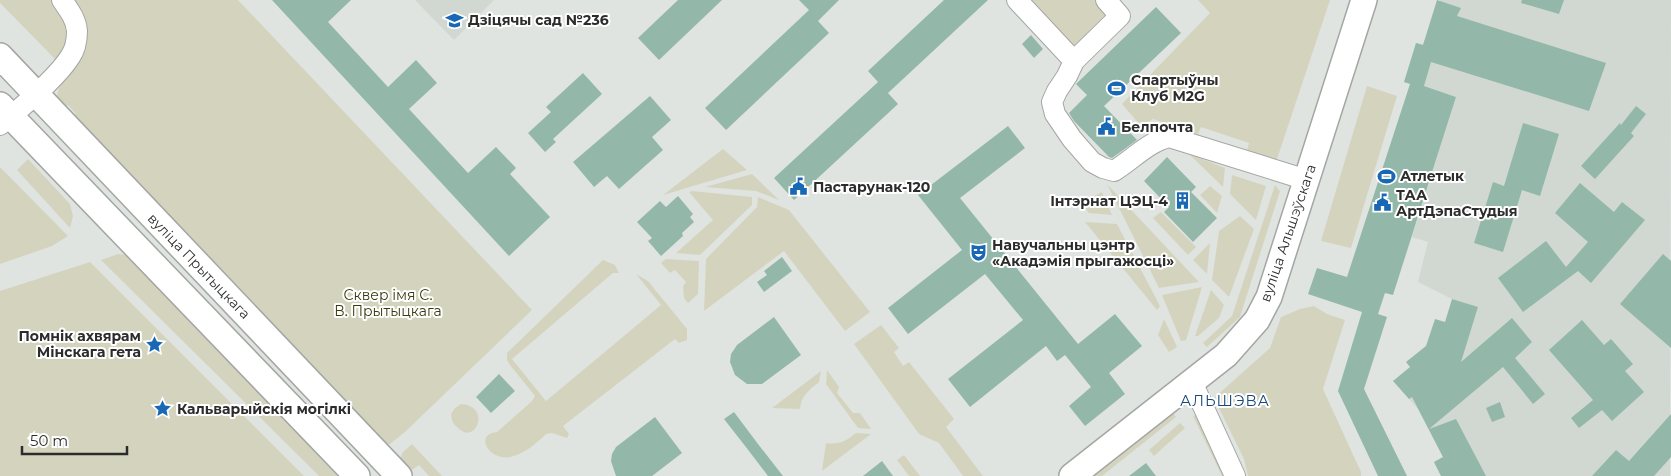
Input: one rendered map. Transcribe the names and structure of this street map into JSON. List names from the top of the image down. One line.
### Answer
{"streets":{"main road":["вуліца Альшэўскага","вуліца Прытыцкага"]},"districts":["АЛЬШЭВА"],"parks":["Сквер імя С. В. Прытыцкага"],"places":{"school or university":["Дзіцячы сад №236"],"sports":["Спартыўны Клуб M2G","Атлетык"],"public building":["Белпочта","Пастарунак-120","ТАА АртДэпаСтудыя"],"building":["Інтэрнат ЦЭЦ-4"],"theatre":["Навучальны цэнтр «Акадэмія прыгажосці»"],"place":["Помнік ахвярам Мінскага гета","Кальварыйскія могілкі"]},"scale_bar":"50 m"}
